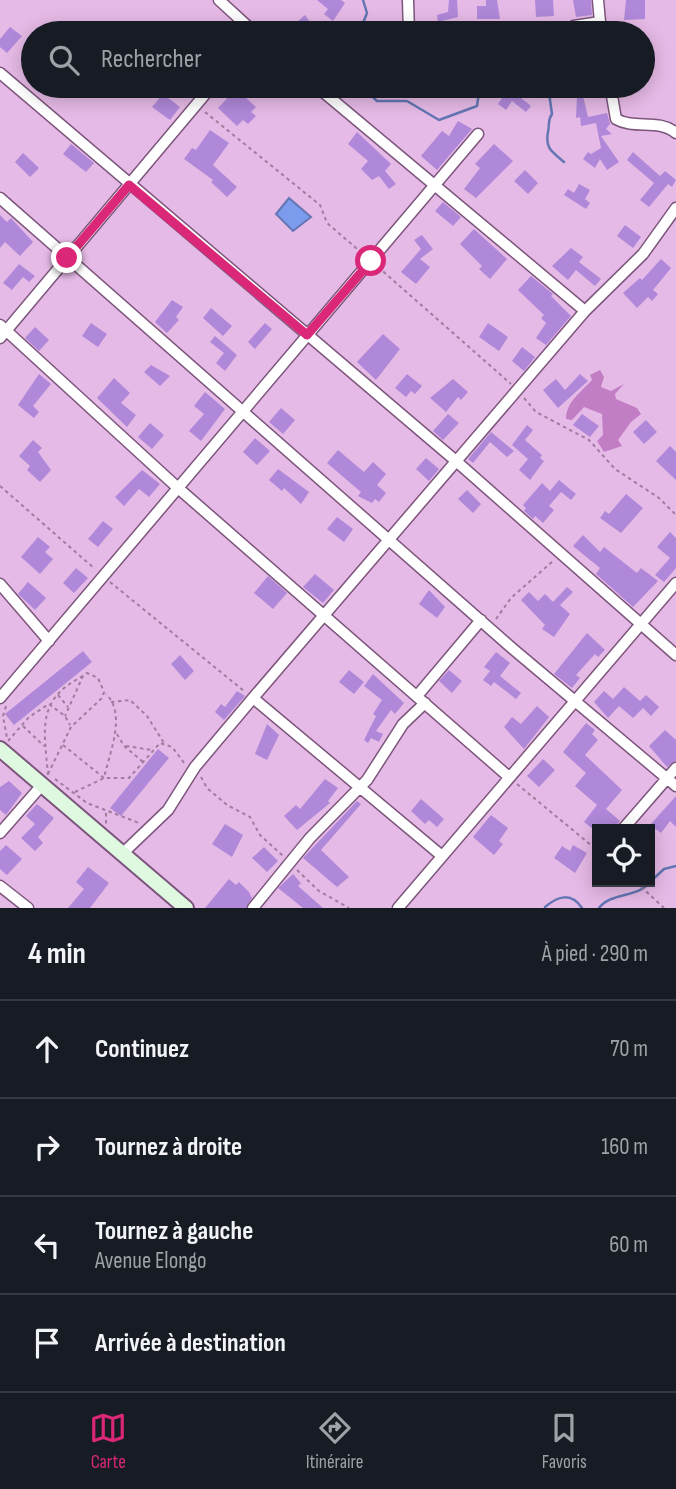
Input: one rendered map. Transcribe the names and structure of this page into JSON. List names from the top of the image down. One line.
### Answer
{"page":{"search":"Rechercher","heading":["4 min","À pied · 290 m"],"list":[["Continuez","70 m"],["Tournez à droite","160 m"],["Tournez à gauche","Avenue Elongo","60 m"],"Arrivée à destination"],"nav":["Carte","Itinéraire","Favoris"]}}
